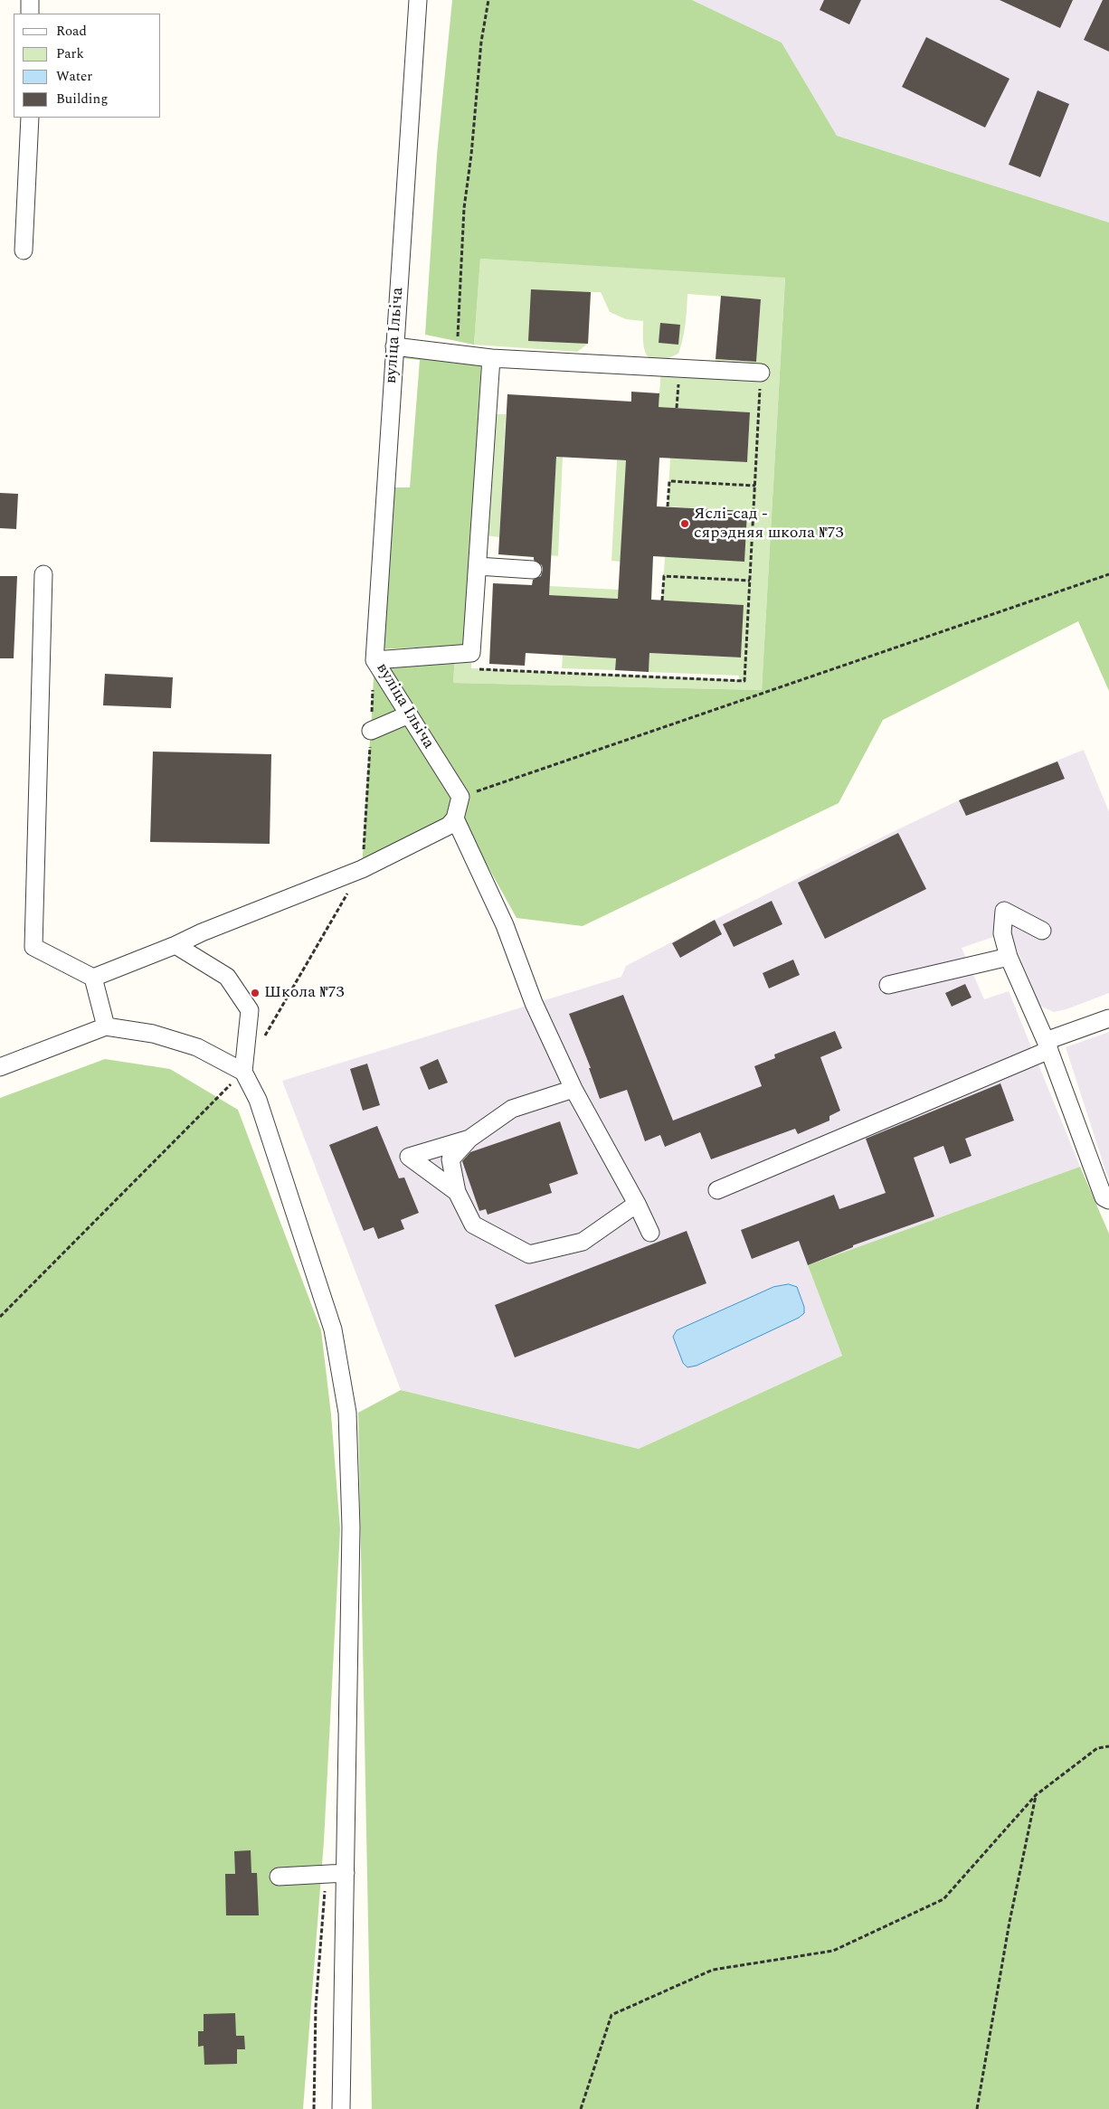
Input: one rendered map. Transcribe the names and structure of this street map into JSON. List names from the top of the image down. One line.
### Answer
{"streets":{"street":["вуліца Ільіча"]},"places":["Яслі-сад - сярэдняя школа №73","Школа №73"],"legend":["Road","Park","Water","Building"]}
